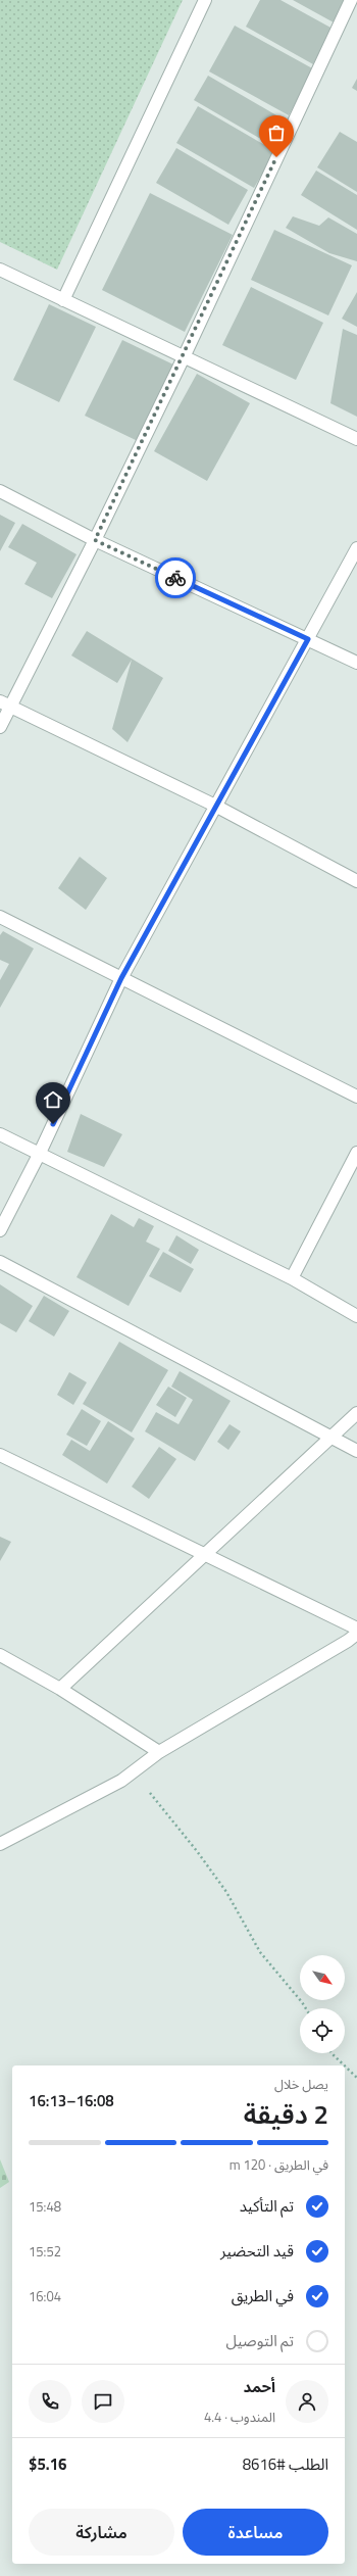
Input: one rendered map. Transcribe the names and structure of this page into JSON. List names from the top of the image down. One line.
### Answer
{"north":"bottom right","page":{"heading":["2 دقيقة","يصل خلال","16:08–16:13"],"panel":["أحمد","المندوب · 4.4","الطلب #8616","$5.16"],"bar":"في الطريق · 120 m","list":[["تم التأكيد","15:48"],["قيد التحضير","15:52"],["في الطريق","16:04"],"تم التوصيل"],"buttons":["مساعدة","مشاركة"]}}
